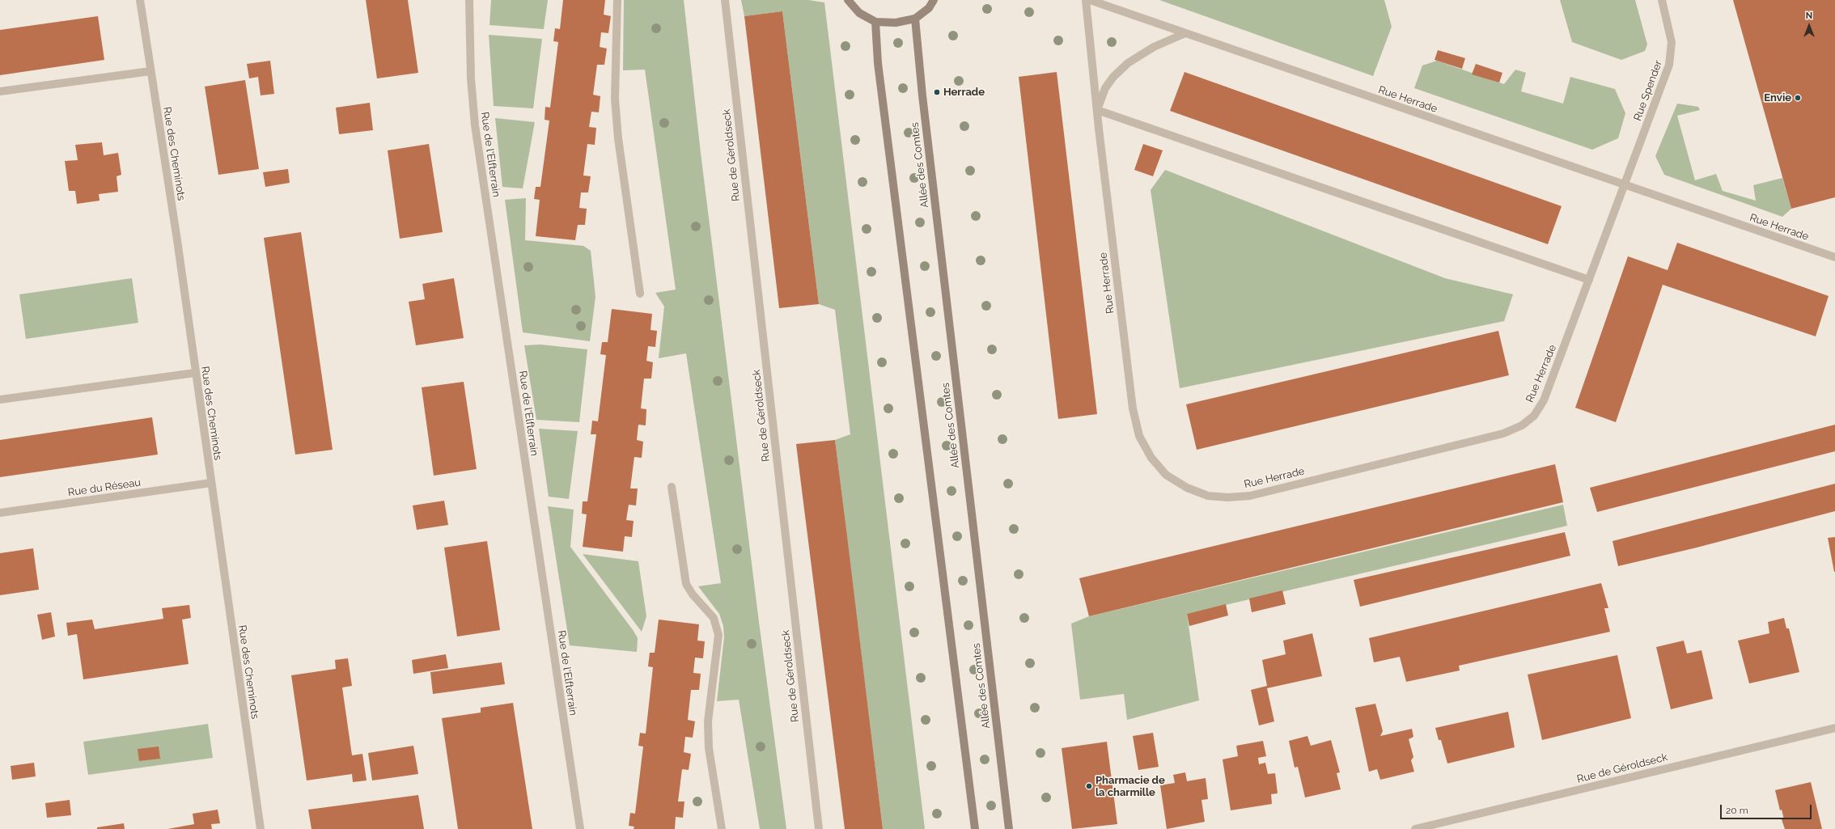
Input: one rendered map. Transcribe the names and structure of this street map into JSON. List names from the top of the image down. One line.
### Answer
{"streets":{"street":["Rue Spender","Rue Herrade","Rue des Cheminots","Rue de l'Elfterrain","Rue de Géroldseck","Allée des Comtes","Rue du Réseau"]},"crossings":[["Rue Spender","Rue Herrade"],["Rue des Cheminots","Rue du Réseau"]],"places":["Herrade","Envie","Pharmacie de la charmille"],"scale_bar":"20 m","north":"top"}
